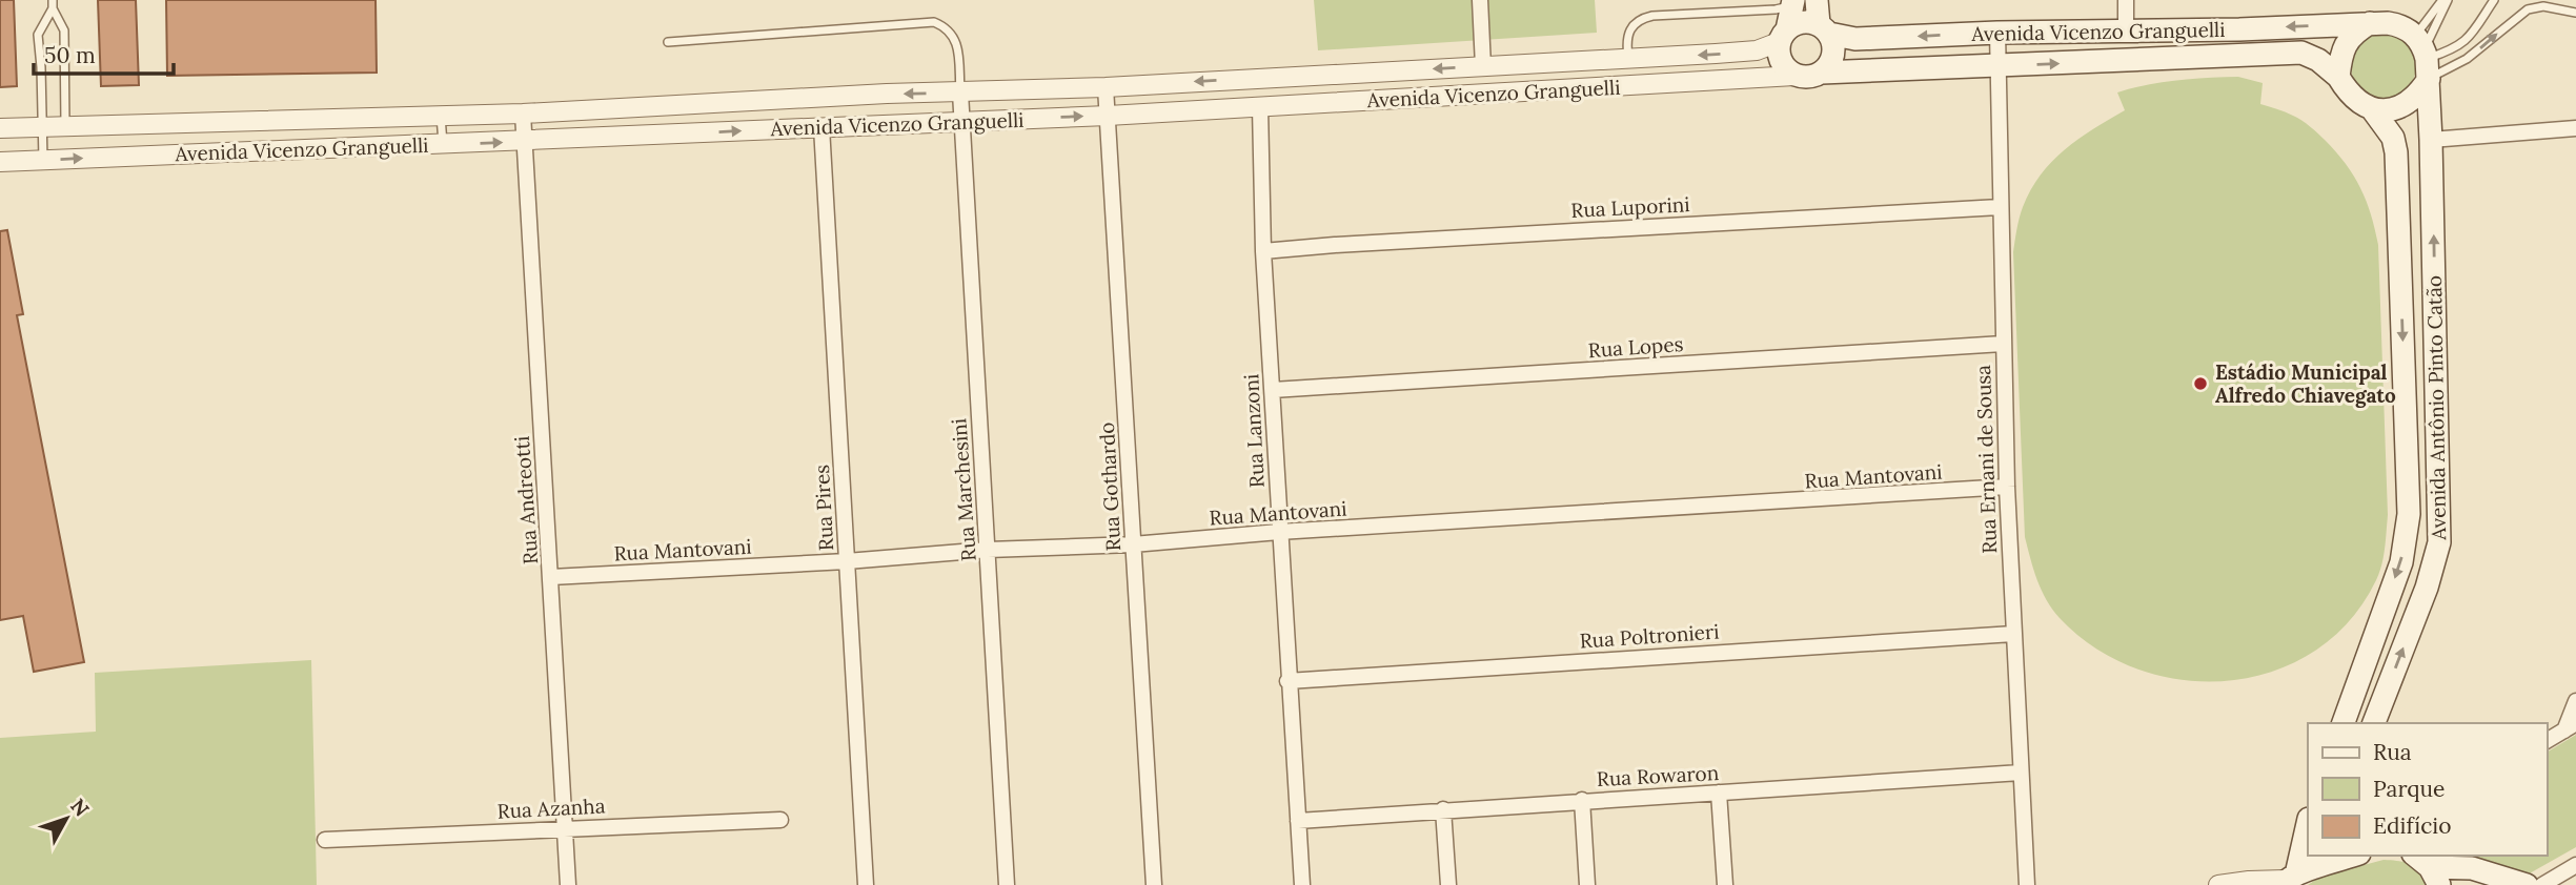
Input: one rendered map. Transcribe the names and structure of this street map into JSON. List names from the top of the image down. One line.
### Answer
{"streets":{"main road":["Avenida Vicenzo Granguelli","Avenida Antônio Pinto Catão"],"street":["Rua Luporini","Rua Lopes","Rua Lanzoni","Rua Ernani de Sousa","Rua Mantovani","Rua Gothardo","Rua Marchesini","Rua Andreotti","Rua Pires","Rua Poltronieri","Rua Rowaron","Rua Azanha"]},"crossings":[["Avenida Vicenzo Granguelli","Avenida Antônio Pinto Catão"],["Avenida Vicenzo Granguelli","Rua Lanzoni"],["Avenida Vicenzo Granguelli","Rua Ernani de Sousa"],["Avenida Vicenzo Granguelli","Rua Gothardo"],["Avenida Vicenzo Granguelli","Rua Marchesini"],["Avenida Vicenzo Granguelli","Rua Andreotti"],["Avenida Vicenzo Granguelli","Rua Pires"],["Rua Luporini","Rua Lanzoni"],["Rua Luporini","Rua Ernani de Sousa"],["Rua Lopes","Rua Lanzoni"],["Rua Lopes","Rua Ernani de Sousa"],["Rua Lanzoni","Rua Mantovani"],["Rua Lanzoni","Rua Poltronieri"],["Rua Lanzoni","Rua Rowaron"],["Rua Ernani de Sousa","Rua Mantovani"],["Rua Ernani de Sousa","Rua Poltronieri"],["Rua Ernani de Sousa","Rua Rowaron"],["Rua Mantovani","Rua Gothardo"],["Rua Mantovani","Rua Marchesini"],["Rua Mantovani","Rua Andreotti"],["Rua Mantovani","Rua Pires"],["Rua Andreotti","Rua Azanha"]],"places":["Estádio Municipal Alfredo Chiavegato"],"legend":["Rua","Parque","Edifício"],"scale_bar":"50 m","north":"top right"}
